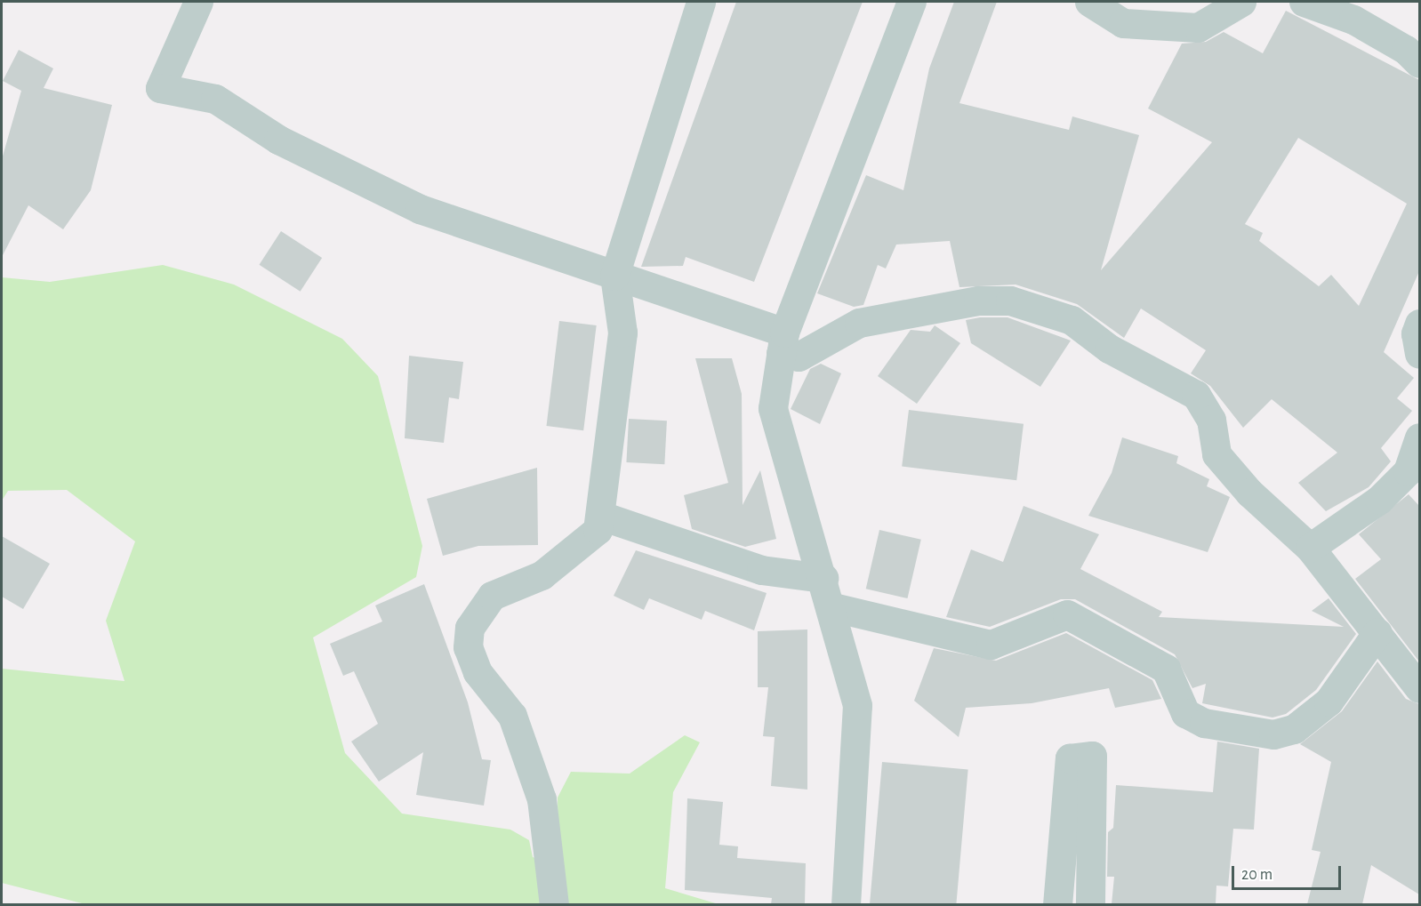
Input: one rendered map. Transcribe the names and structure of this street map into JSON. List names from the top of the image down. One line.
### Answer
{"scale_bar":"20 m"}
